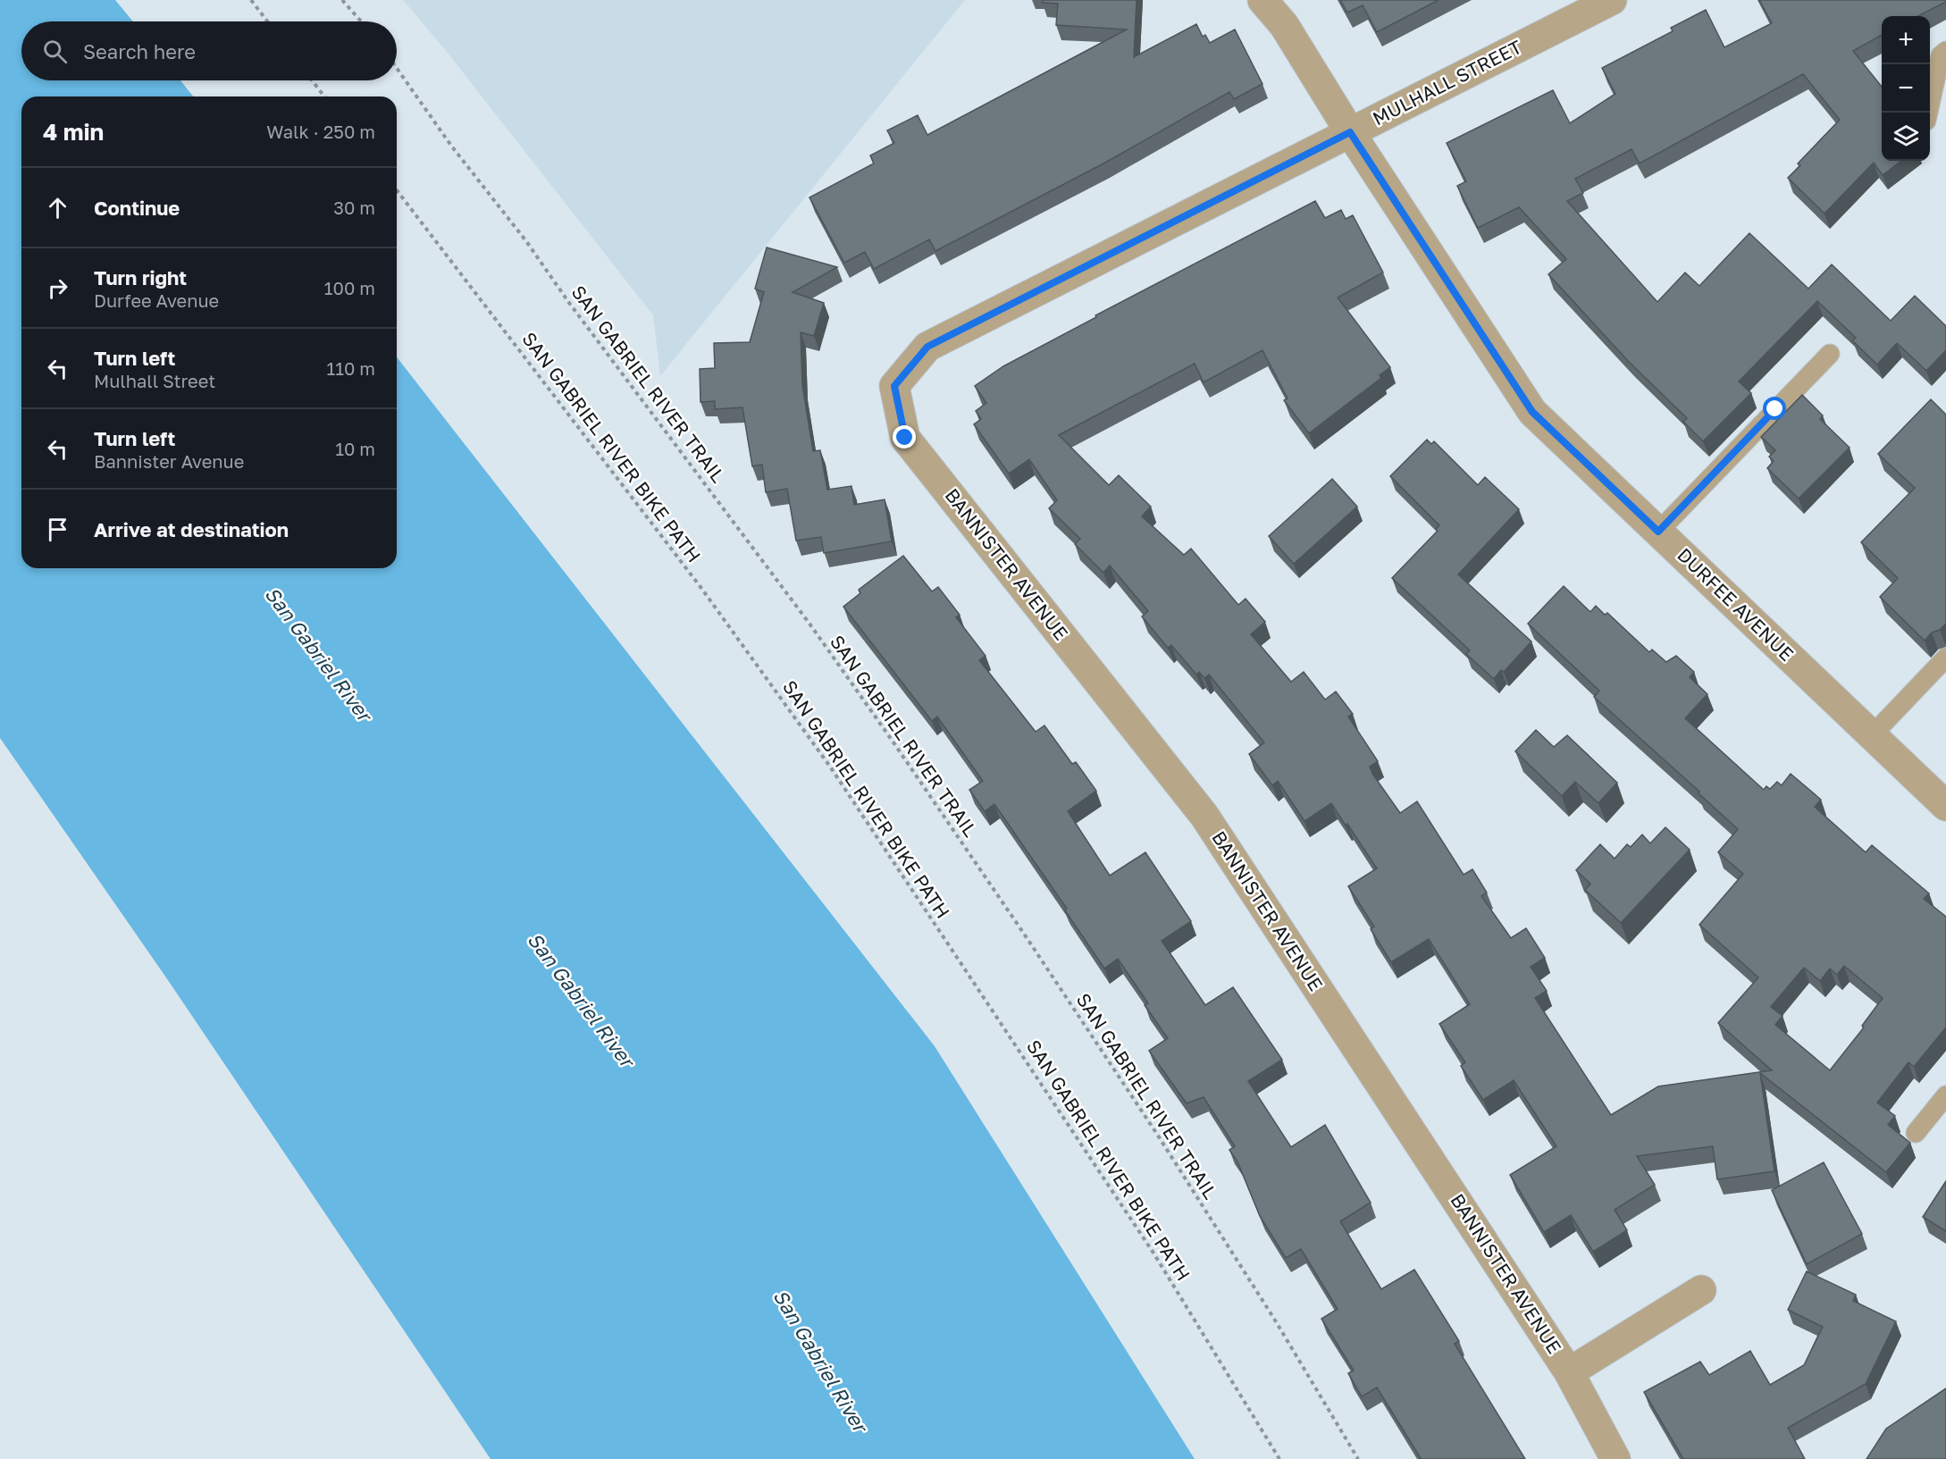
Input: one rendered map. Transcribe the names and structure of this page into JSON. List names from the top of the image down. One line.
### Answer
{"streets":{"street":["MULHALL STREET","BANNISTER AVENUE","DURFEE AVENUE"],"path":["SAN GABRIEL RIVER TRAIL","SAN GABRIEL RIVER BIKE PATH"]},"crossings":[["MULHALL STREET","BANNISTER AVENUE"],["MULHALL STREET","DURFEE AVENUE"]],"water":["San Gabriel River"],"page":{"map_buttons":["+","−"],"search":"Search here","heading":["4 min","Walk · 250 m"],"list":[["Continue","30 m"],["Turn right","Durfee Avenue","100 m"],["Turn left","Mulhall Street","110 m"],["Turn left","Bannister Avenue","10 m"],"Arrive at destination"]}}
